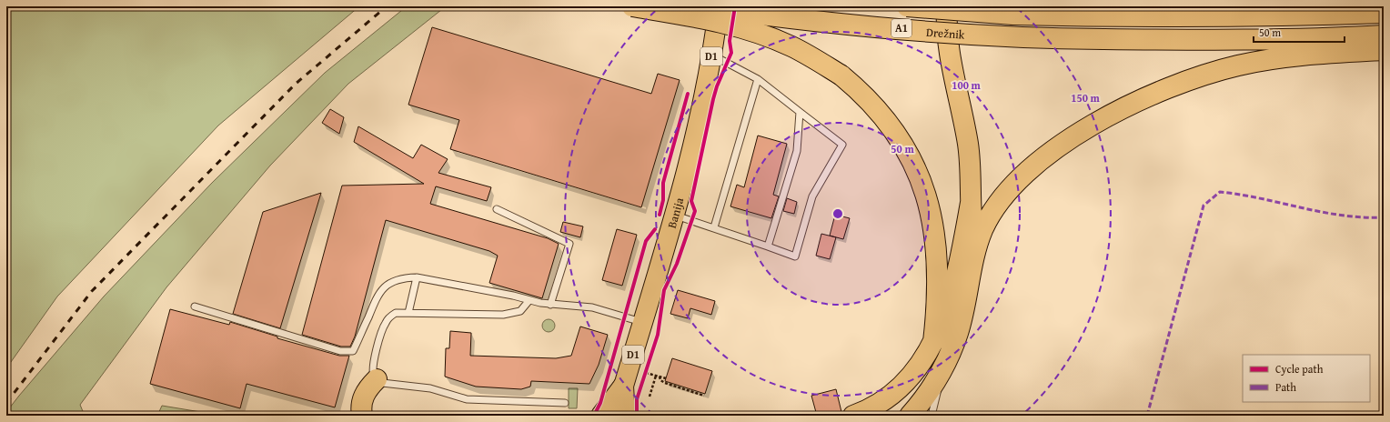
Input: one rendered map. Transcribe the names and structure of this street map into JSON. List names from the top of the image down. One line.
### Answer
{"streets":{"highway":["A1","Drežnik"],"main road":["D1","Banija"]},"crossings":[["A1","Drežnik"]],"legend":["Cycle path","Path"],"scale_bar":"50 m","rings":["100 m","150 m","50 m"]}
